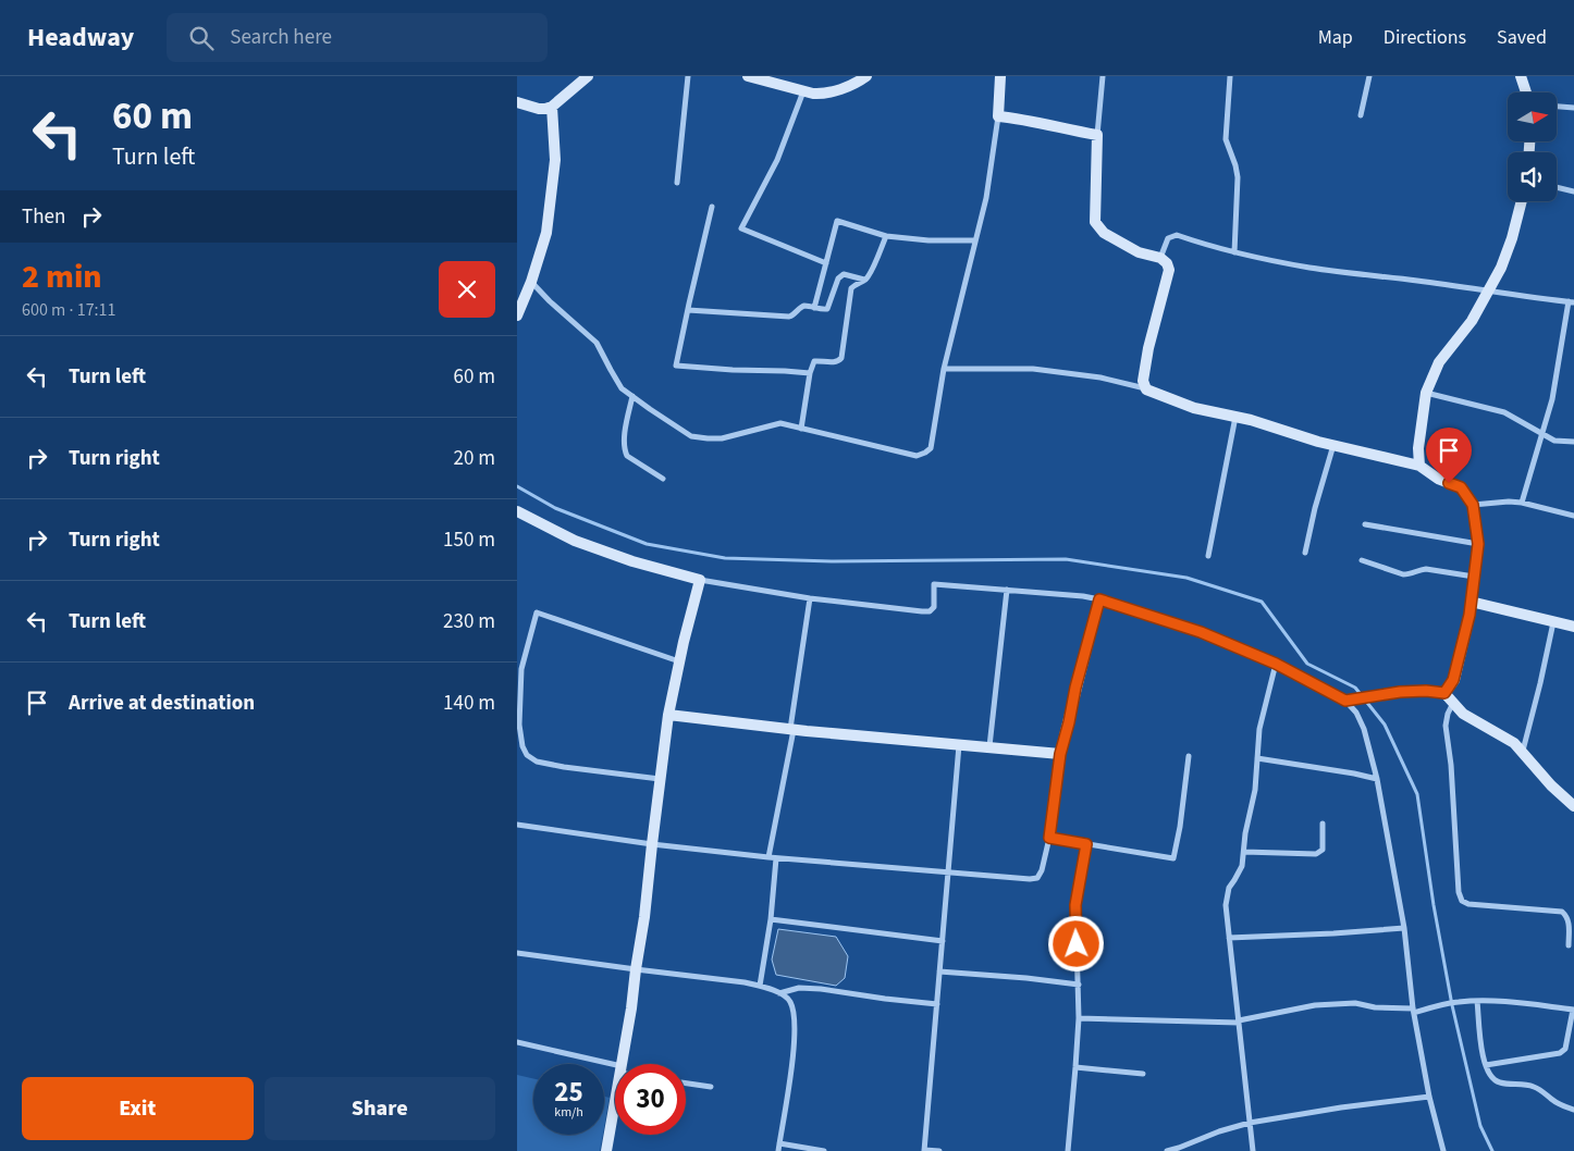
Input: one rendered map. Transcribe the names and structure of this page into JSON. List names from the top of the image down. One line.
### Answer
{"north":"right","page":{"header":"Headway","search":"Search here","nav":["Map","Directions","Saved"],"turn":["60 m","Turn left"],"then":"Then","heading":["2 min","600 m · 17:11"],"list":[{"name":"Turn left","value":"60 m"},{"name":"Turn right","value":"20 m"},{"name":"Turn right","value":"150 m"},{"name":"Turn left","value":"230 m"},{"name":"Arrive at destination","value":"140 m"}],"speed":"25 km/h","limit":"30","buttons":["Exit","Share"]}}
